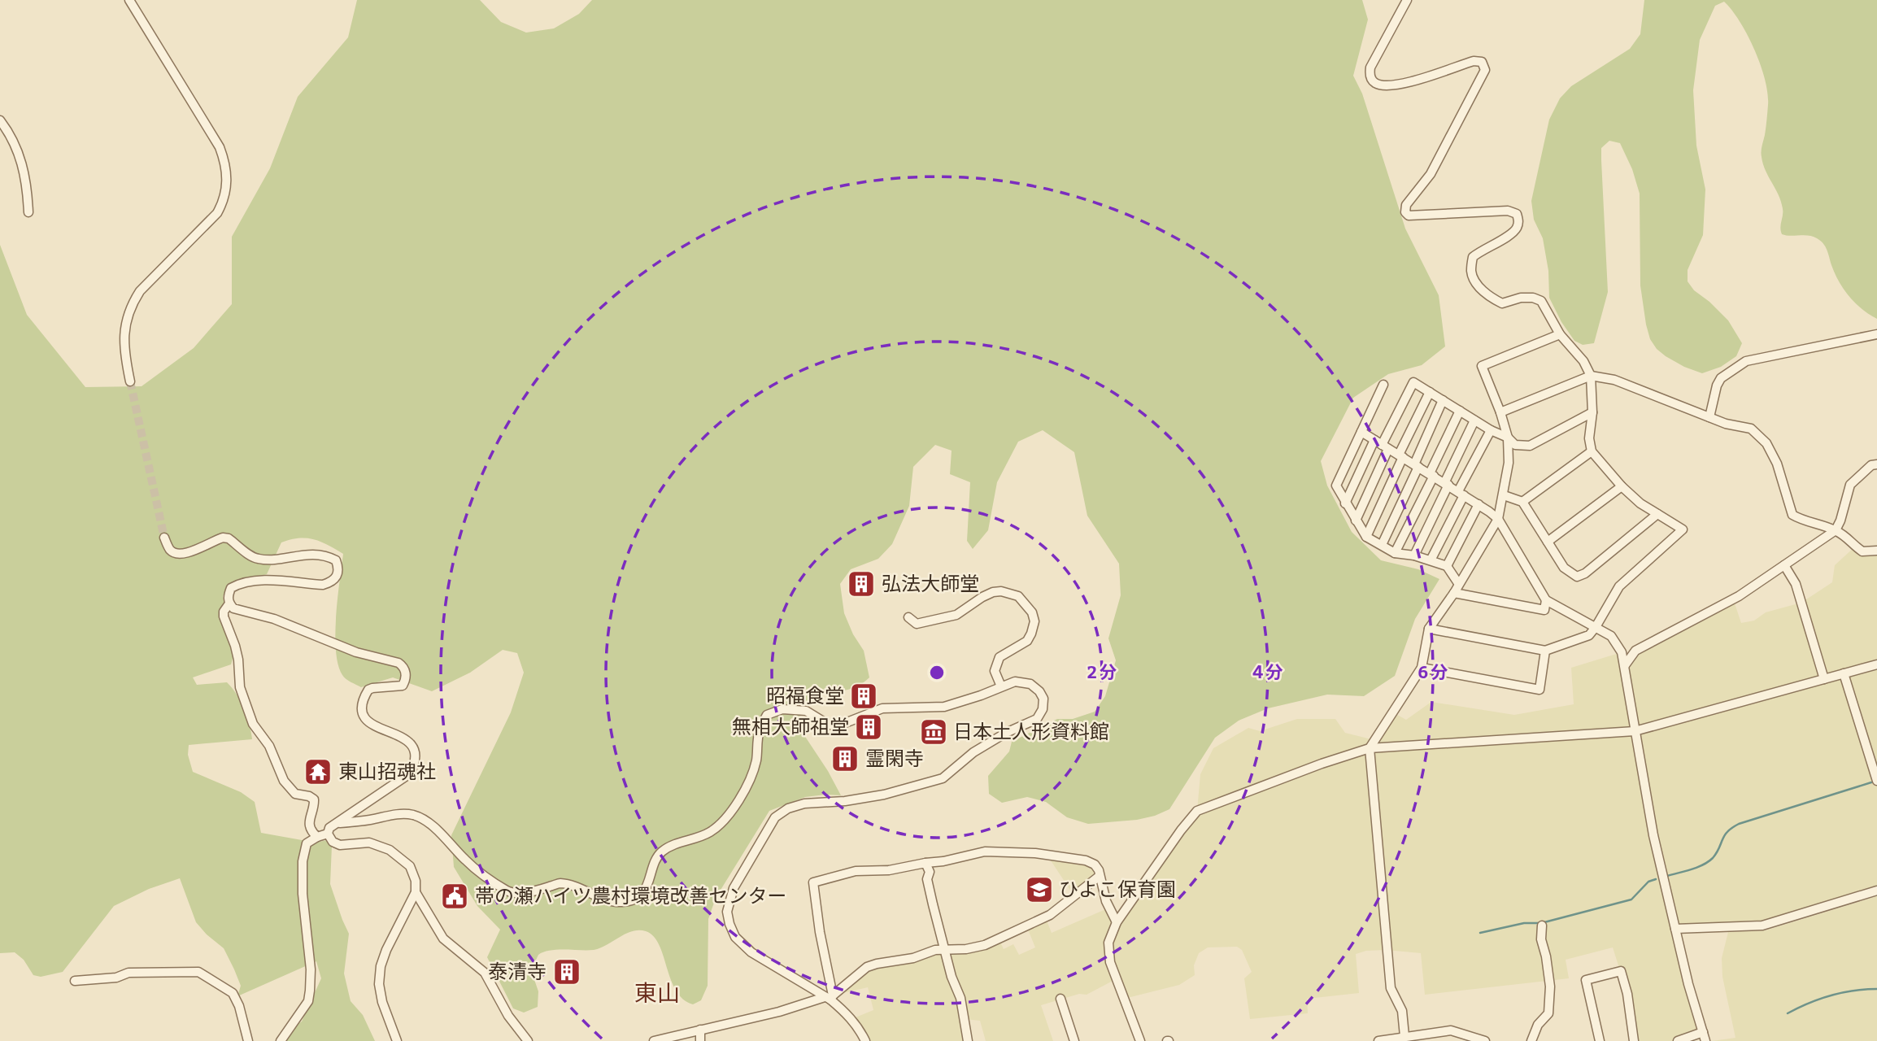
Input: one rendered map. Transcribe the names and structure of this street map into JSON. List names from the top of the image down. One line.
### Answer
{"districts":["東山"],"places":{"building":["弘法大師堂","昭福食堂","無相大師祖堂","霊閑寺","泰清寺"],"museum":["日本土人形資料館"],"temple":["東山招魂社"],"school or university":["ひよこ保育園"],"public building":["帯の瀬ハイツ農村環境改善センター"]},"rings":["2 分","4 分","6 分"]}
